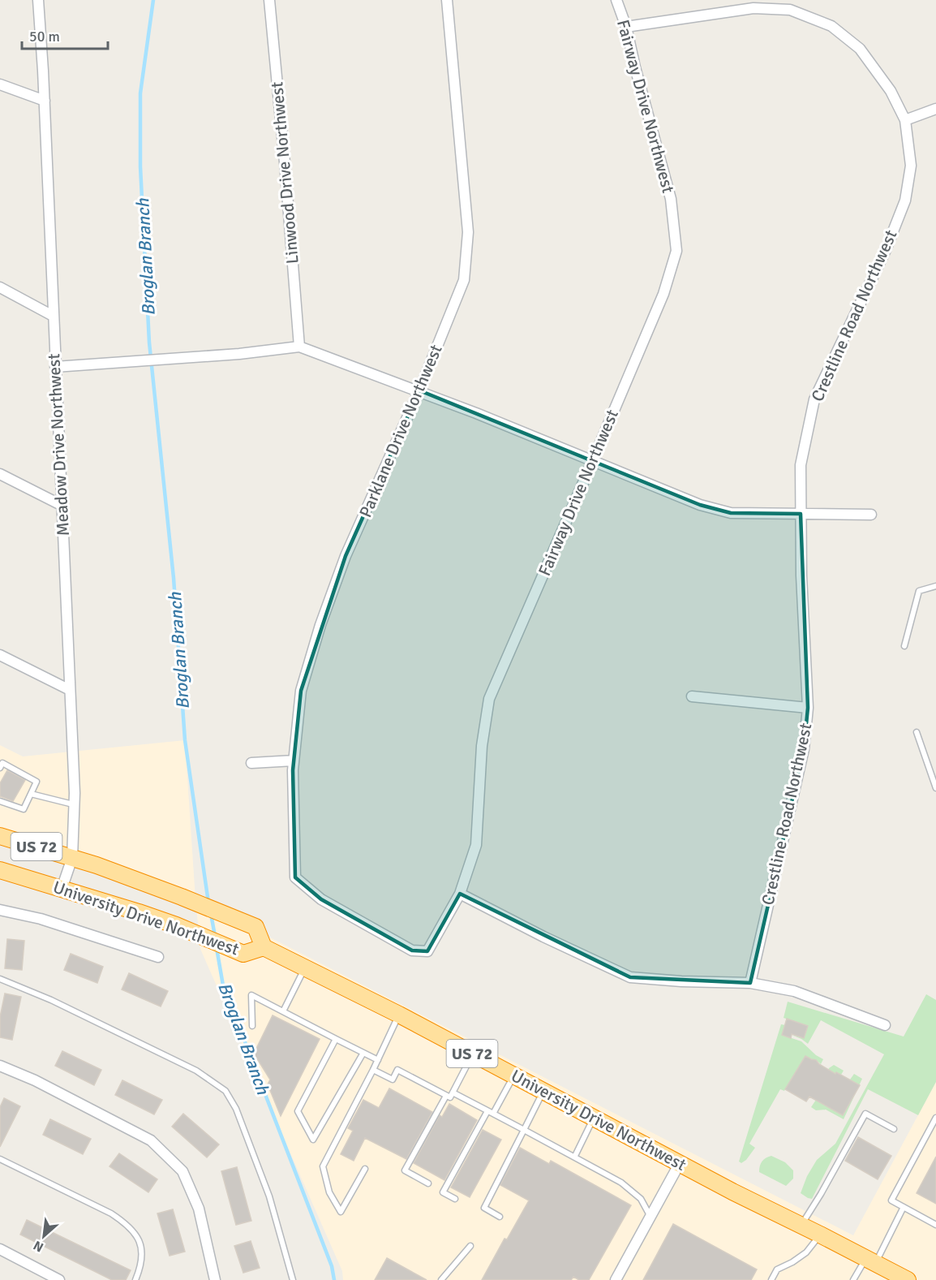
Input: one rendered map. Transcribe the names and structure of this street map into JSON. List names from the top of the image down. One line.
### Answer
{"streets":{"highway":["US 72","University Drive Northwest"],"street":["Fairway Drive Northwest","Linwood Drive Northwest","Crestline Road Northwest","Parklane Drive Northwest","Meadow Drive Northwest"]},"crossings":[["Fairway Drive Northwest","Crestline Road Northwest"],["Fairway Drive Northwest","Parklane Drive Northwest"],["Meadow Drive Northwest","University Drive Northwest"]],"water":["Broglan Branch"],"scale_bar":"50 m","north":"bottom left"}
